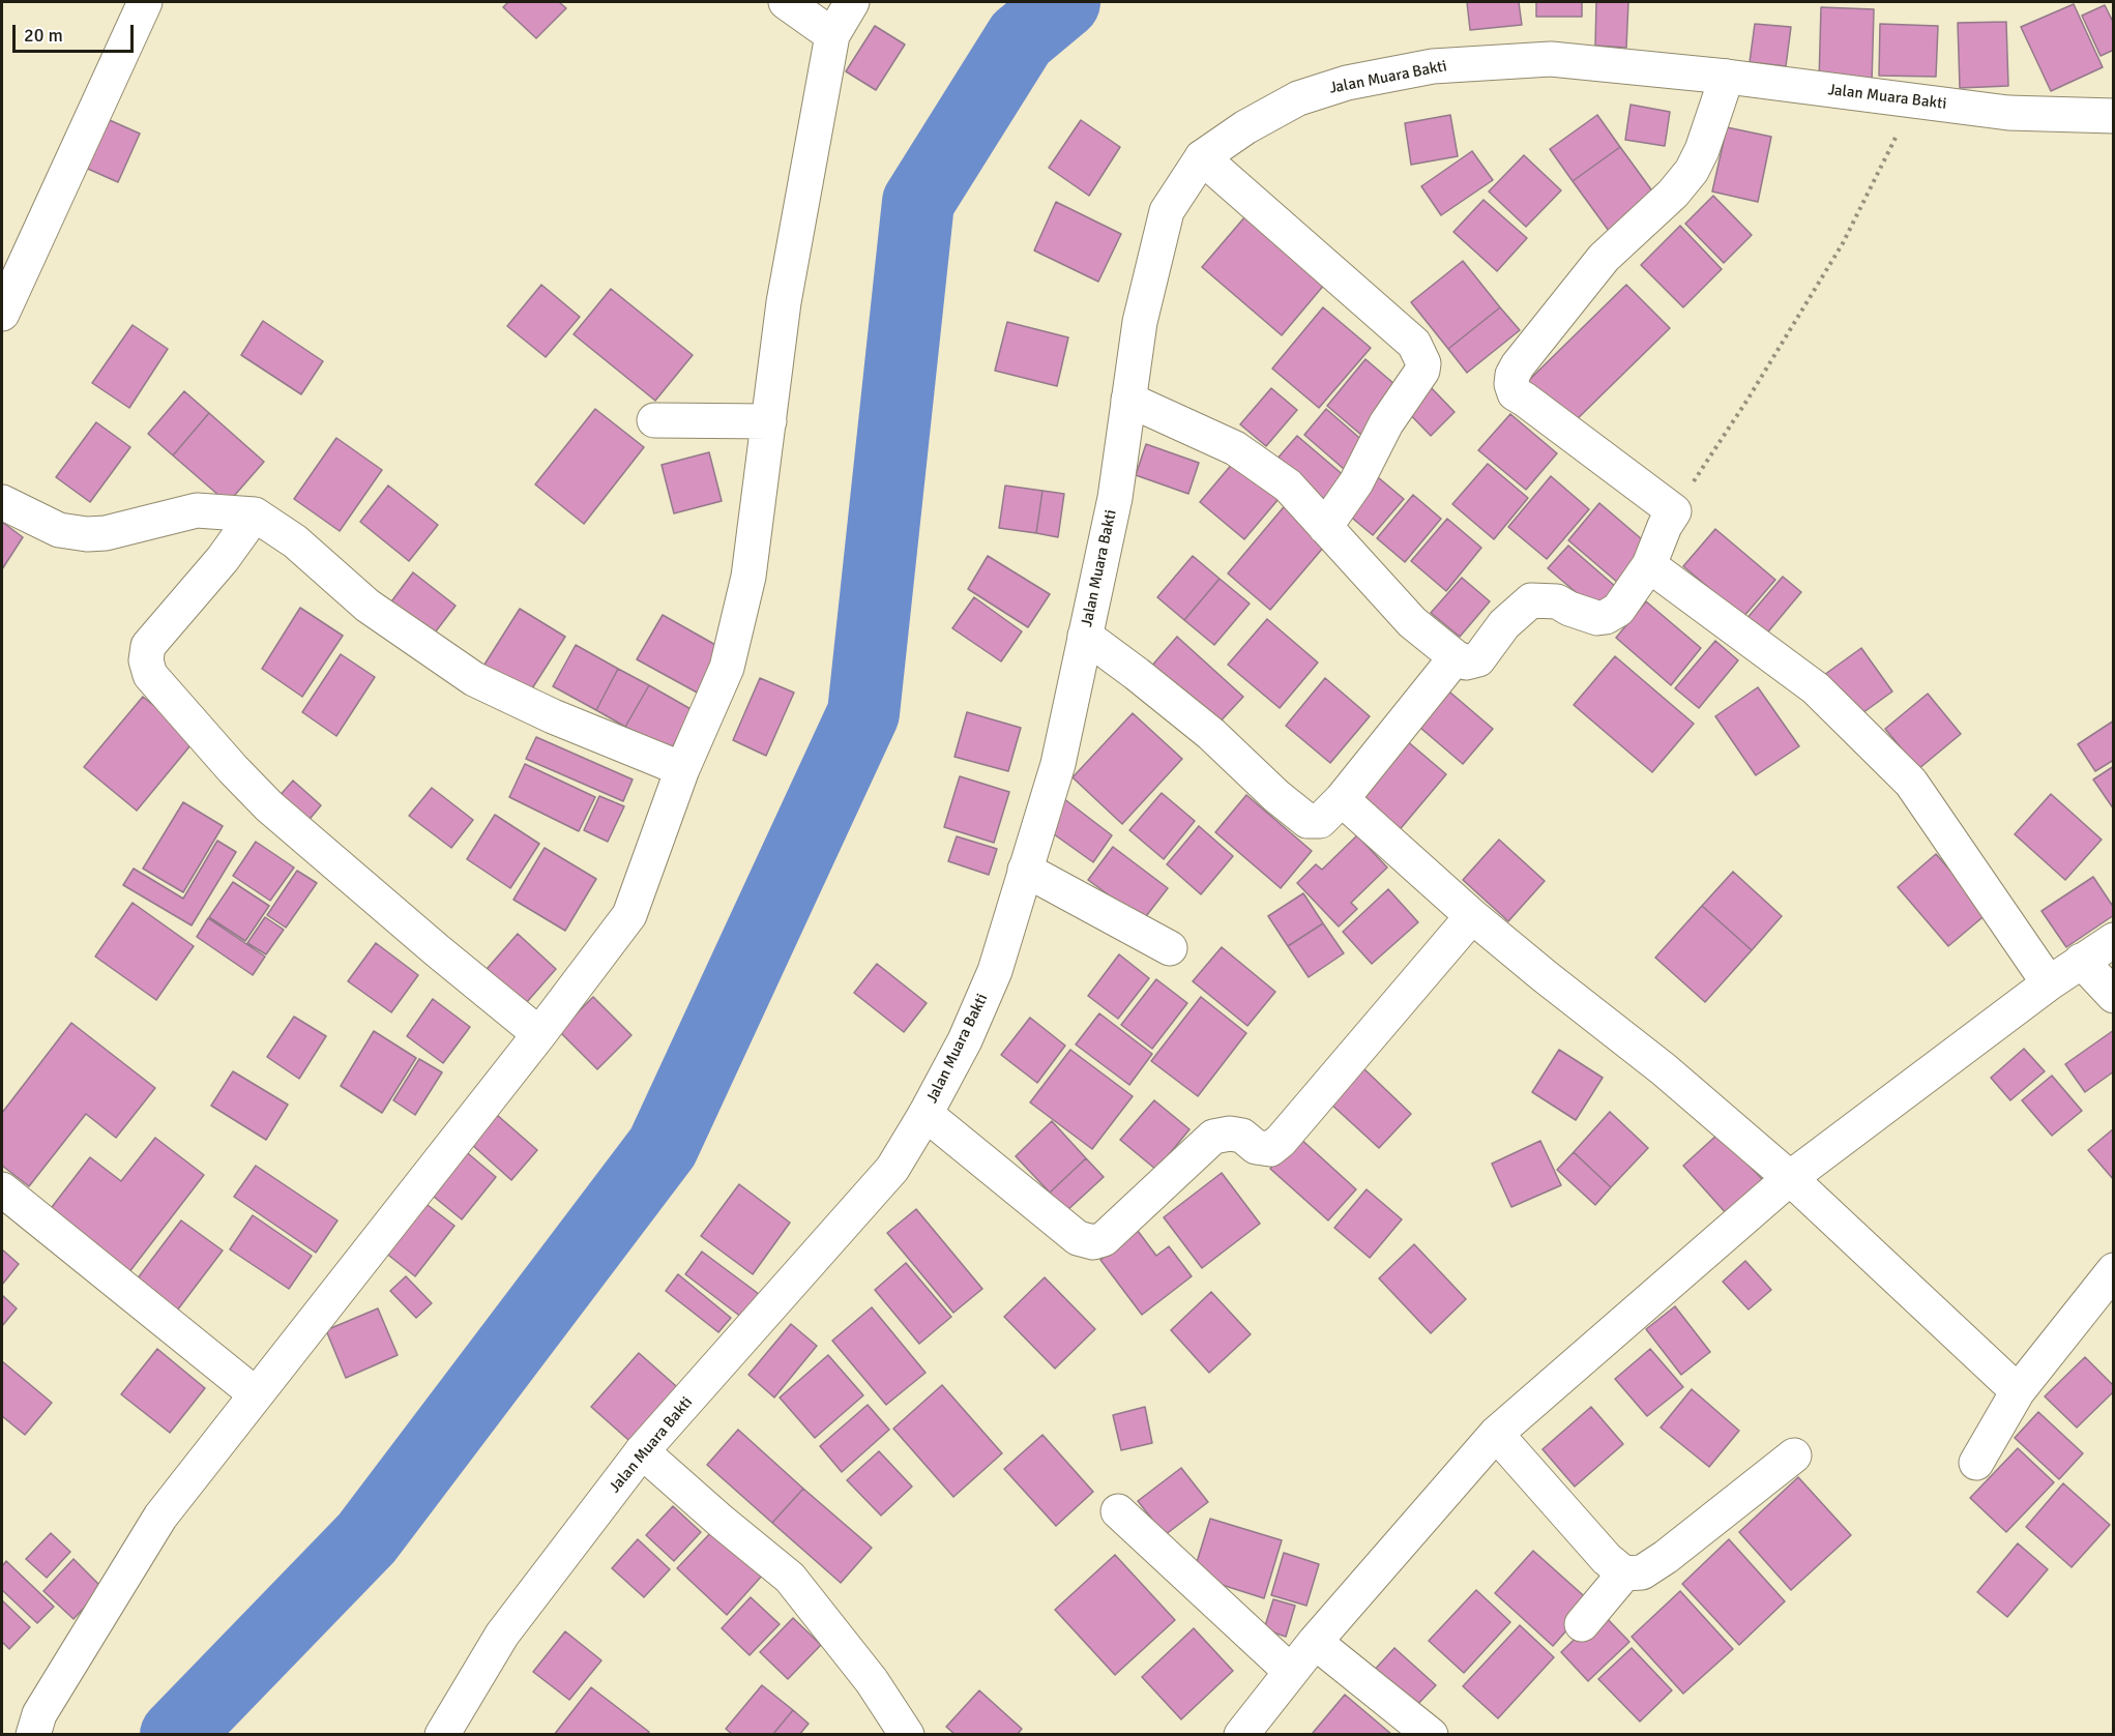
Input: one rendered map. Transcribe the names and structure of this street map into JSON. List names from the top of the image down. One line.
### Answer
{"streets":{"street":["Jalan Muara Bakti"]},"scale_bar":"20 m"}
